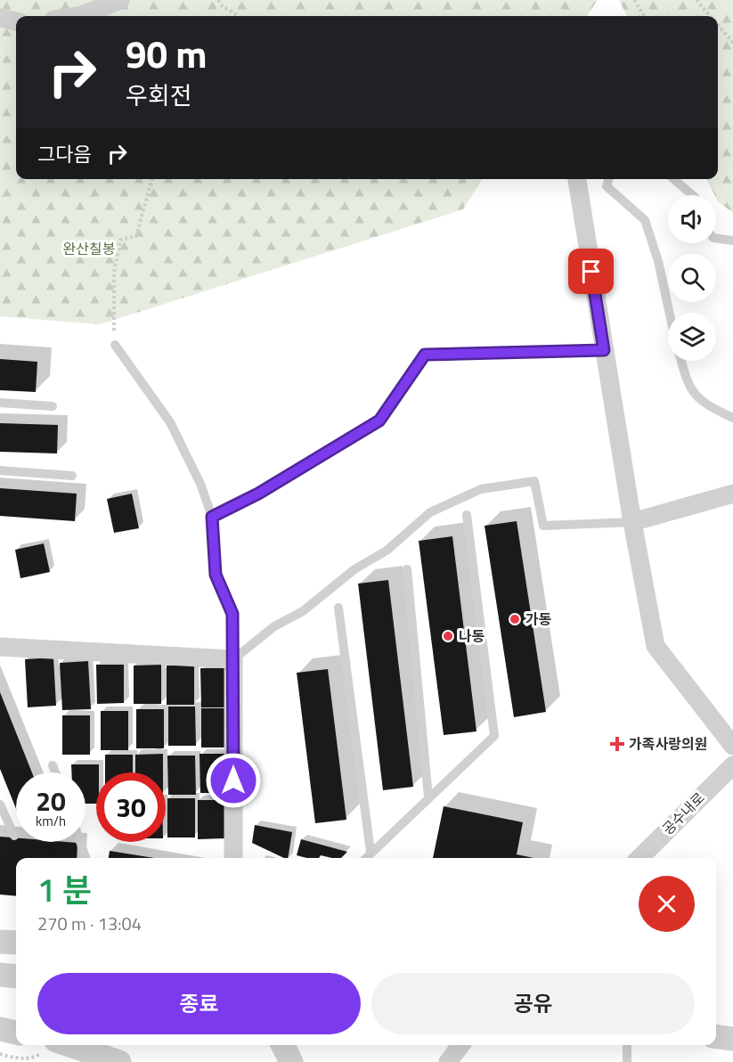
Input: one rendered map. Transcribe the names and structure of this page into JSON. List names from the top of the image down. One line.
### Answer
{"streets":{"street":["공수내로"]},"parks":["완산칠봉"],"places":{"other":["가동","나동"],"health":["가족사랑의원"]},"page":{"turn":["90 m","우회전"],"then":"그다음","speed":"20 km/h","limit":"30","heading":["1 분","270 m · 13:04"],"buttons":["종료","공유"]}}
